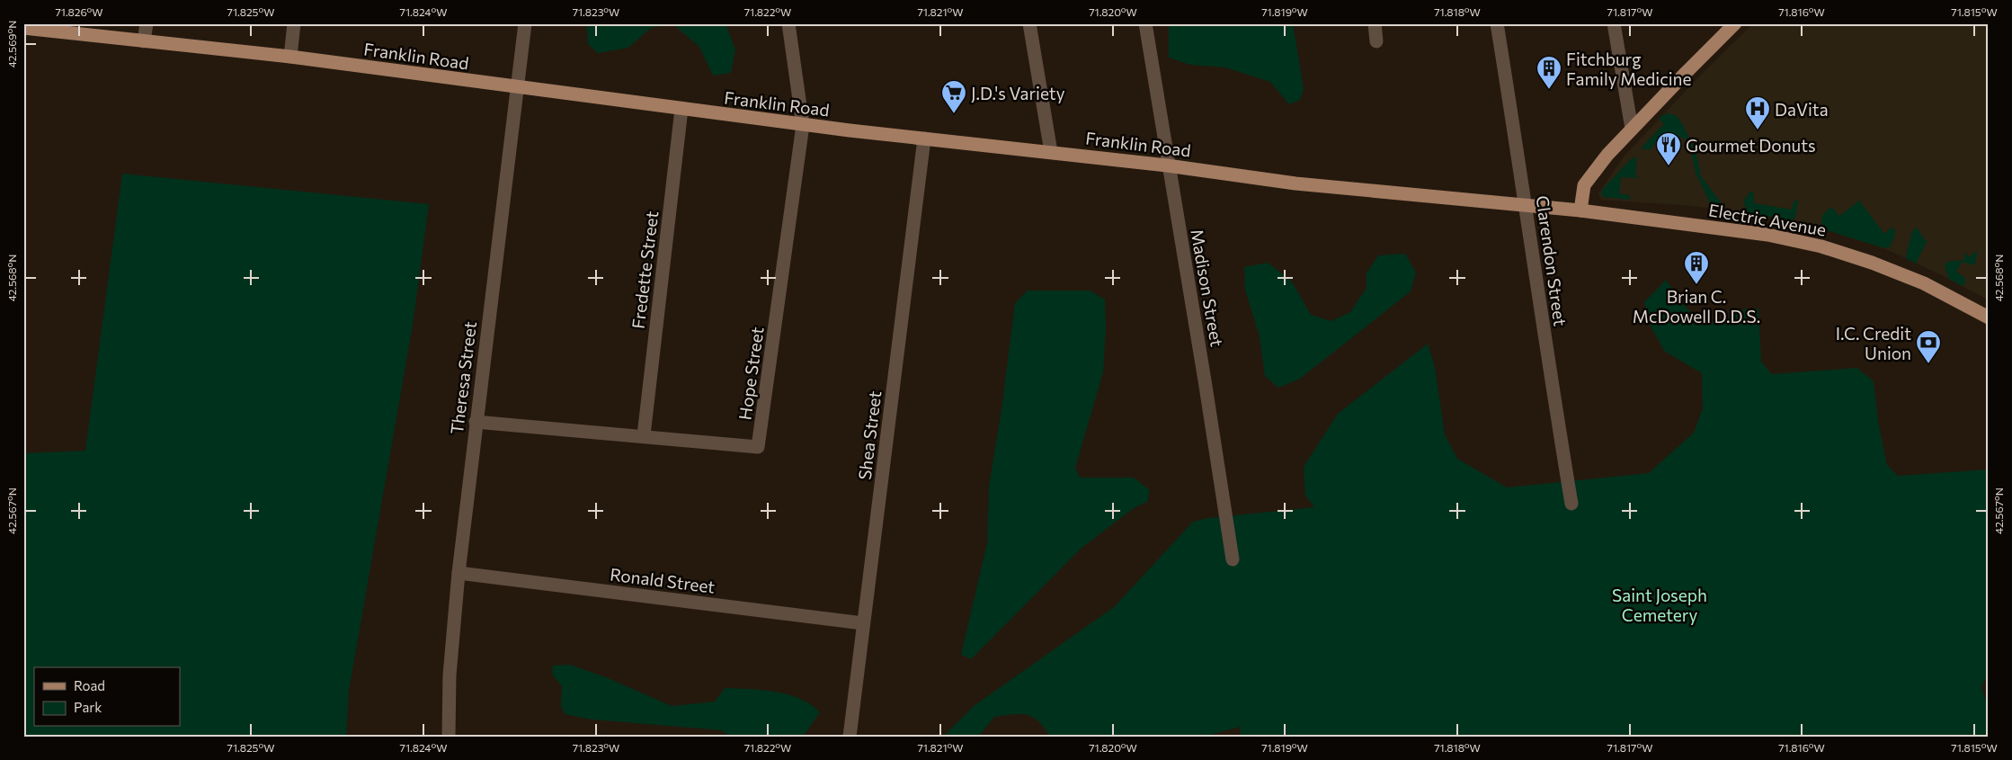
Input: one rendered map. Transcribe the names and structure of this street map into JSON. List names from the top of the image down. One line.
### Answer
{"streets":{"main road":["Franklin Road","Electric Avenue"],"street":["Clarendon Street","Fredette Street","Madison Street","Hope Street","Theresa Street","Shea Street","Ronald Street"]},"crossings":[["Franklin Road","Electric Avenue"],["Franklin Road","Clarendon Street"],["Franklin Road","Fredette Street"],["Franklin Road","Madison Street"],["Franklin Road","Hope Street"],["Franklin Road","Theresa Street"],["Franklin Road","Shea Street"],["Electric Avenue","Clarendon Street"],["Fredette Street","Hope Street"],["Hope Street","Theresa Street"],["Theresa Street","Ronald Street"],["Shea Street","Ronald Street"]],"parks":["Saint Joseph Cemetery"],"places":{"building":["Fitchburg Family Medicine","Brian C. McDowell D.D.S."],"supermarket":["J.D.'s Variety"],"hospital":["DaVita"],"restaurant":["Gourmet Donuts"],"bank":["I.C. Credit Union"]},"legend":["Road","Park"],"coordinates":["71.826°W","71.825°W","71.824°W","71.823°W","71.822°W","71.821°W","71.820°W","71.819°W","71.818°W","71.817°W","71.816°W","71.815°W","42.569°N","42.568°N","42.567°N"]}
